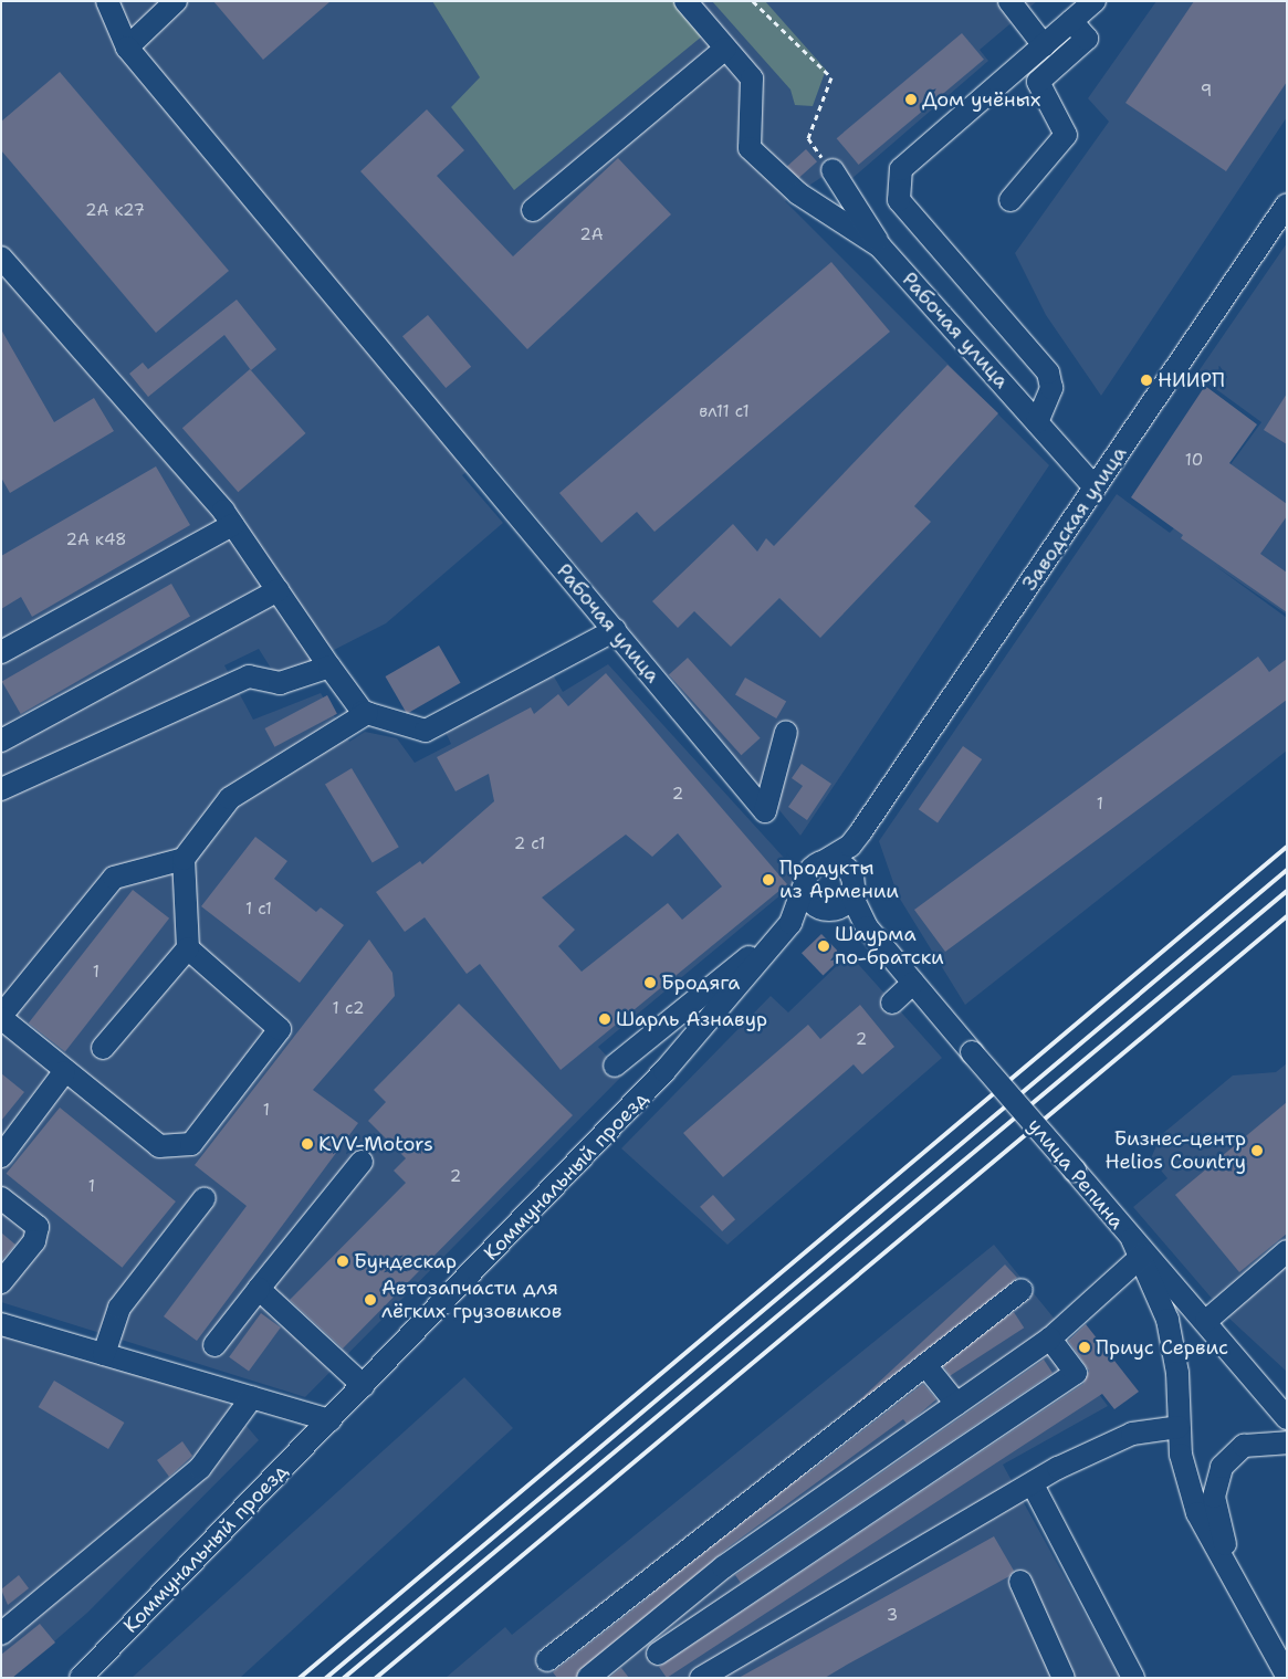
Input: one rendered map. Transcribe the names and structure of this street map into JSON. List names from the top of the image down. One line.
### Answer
{"streets":{"street":["Рабочая улица","Заводская улица","улица Репина","Коммунальный проезд"]},"crossings":[["Рабочая улица","Заводская улица"],["Заводская улица","улица Репина"],["Заводская улица","Коммунальный проезд"],["улица Репина","Коммунальный проезд"]],"places":["Дом учёных","НИИРП","Продукты из Армении","Шаурма по-братски","Бродяга","Шарль Азнавур","KVV-Motors","Бизнес-центр Helios Country","Бундескар","Автозапчасти для лёгких грузовиков","Приус Сервис"],"house_numbers":["9","2А к27","2А","вл11 с1","10","2А к48","2","1","2 с1","1 с1","1","1 с2","2","1","2","1","3"]}
